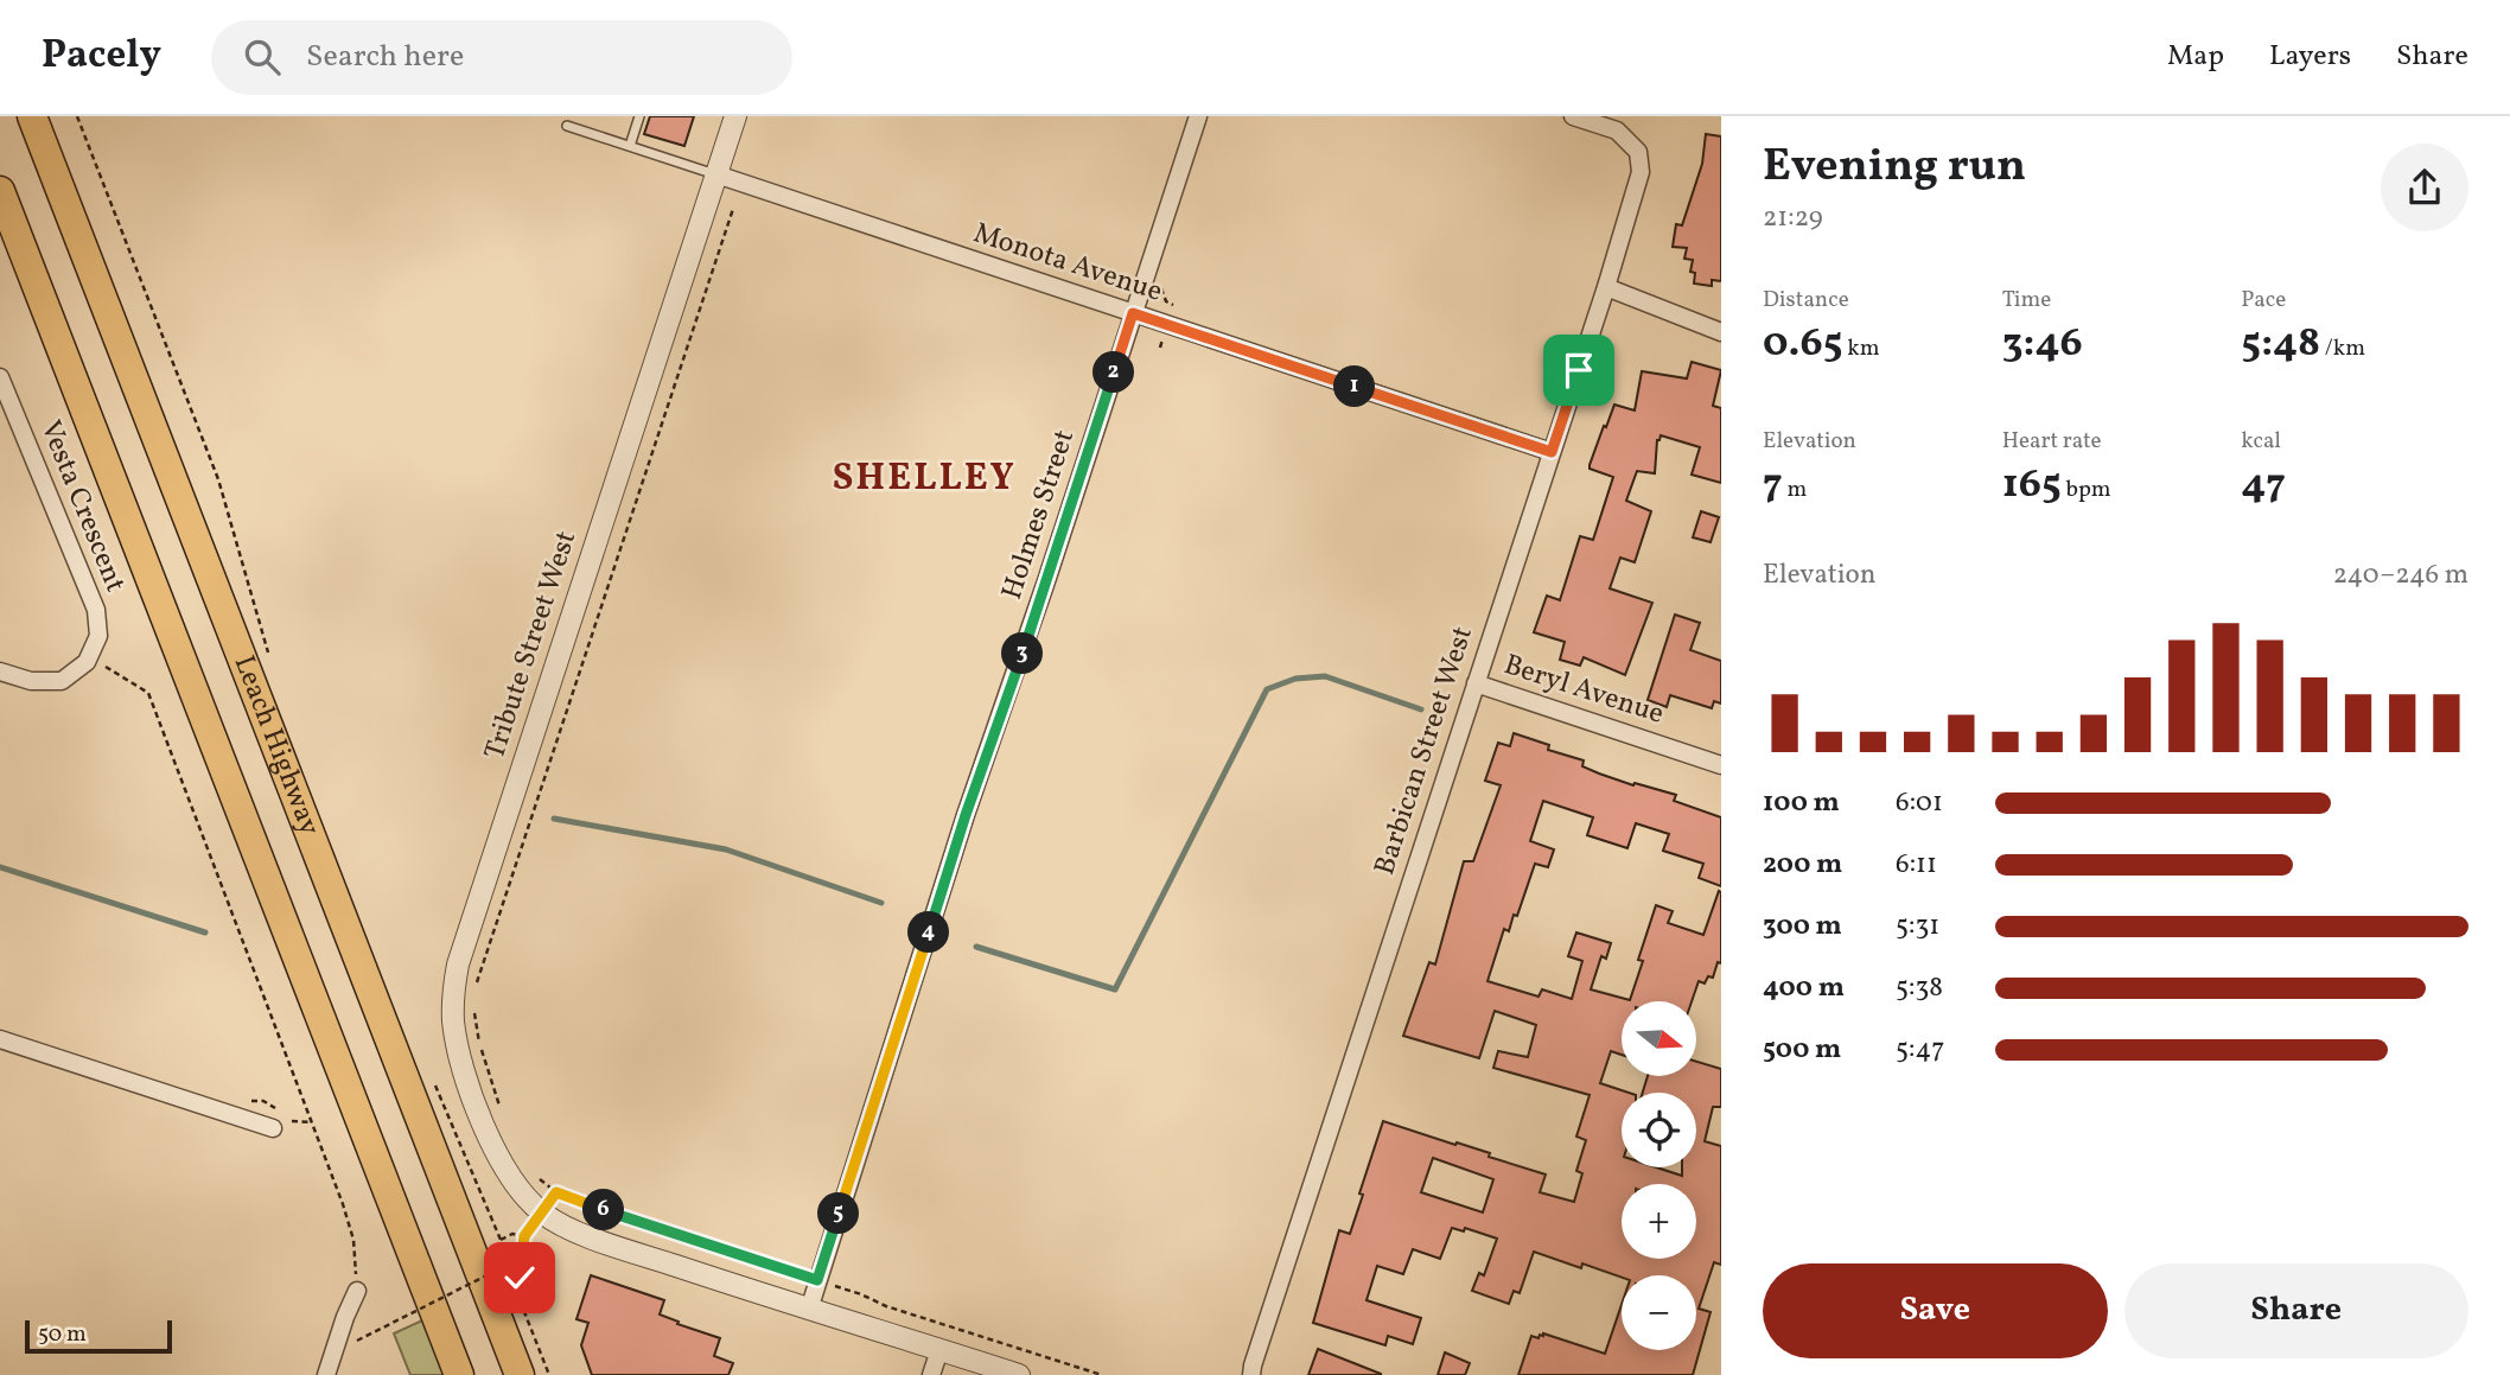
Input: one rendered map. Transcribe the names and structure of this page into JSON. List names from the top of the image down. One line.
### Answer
{"streets":{"highway":["Leach Highway"],"street":["Monota Avenue","Vesta Crescent","Holmes Street","Tribute Street West","Beryl Avenue","Barbican Street West"]},"crossings":[["Monota Avenue","Holmes Street"],["Monota Avenue","Tribute Street West"],["Monota Avenue","Barbican Street West"],["Holmes Street","Tribute Street West"],["Beryl Avenue","Barbican Street West"]],"districts":["SHELLEY"],"scale_bar":"50 m","north":"right","page":{"header":"Pacely","search":"Search here","nav":["Map","Layers","Share"],"heading":["Evening run","21:29"],"stats":[["Distance","0.65 km"],["Time","3:46"],["Pace","5:48 /km"],["Elevation","7 m"],["Heart rate","165 bpm"],["kcal","47"]],"pins":["2","1","3","4","6","5"],"chart":["Elevation","240–246 m"],"list":[{"name":"100 m","note":"6:01"},{"name":"200 m","note":"6:11"},{"name":"300 m","note":"5:31"},{"name":"400 m","note":"5:38"},{"name":"500 m","note":"5:47"}],"map_buttons":["+","−"],"buttons":["Save","Share"],"scale":"50 m"}}
